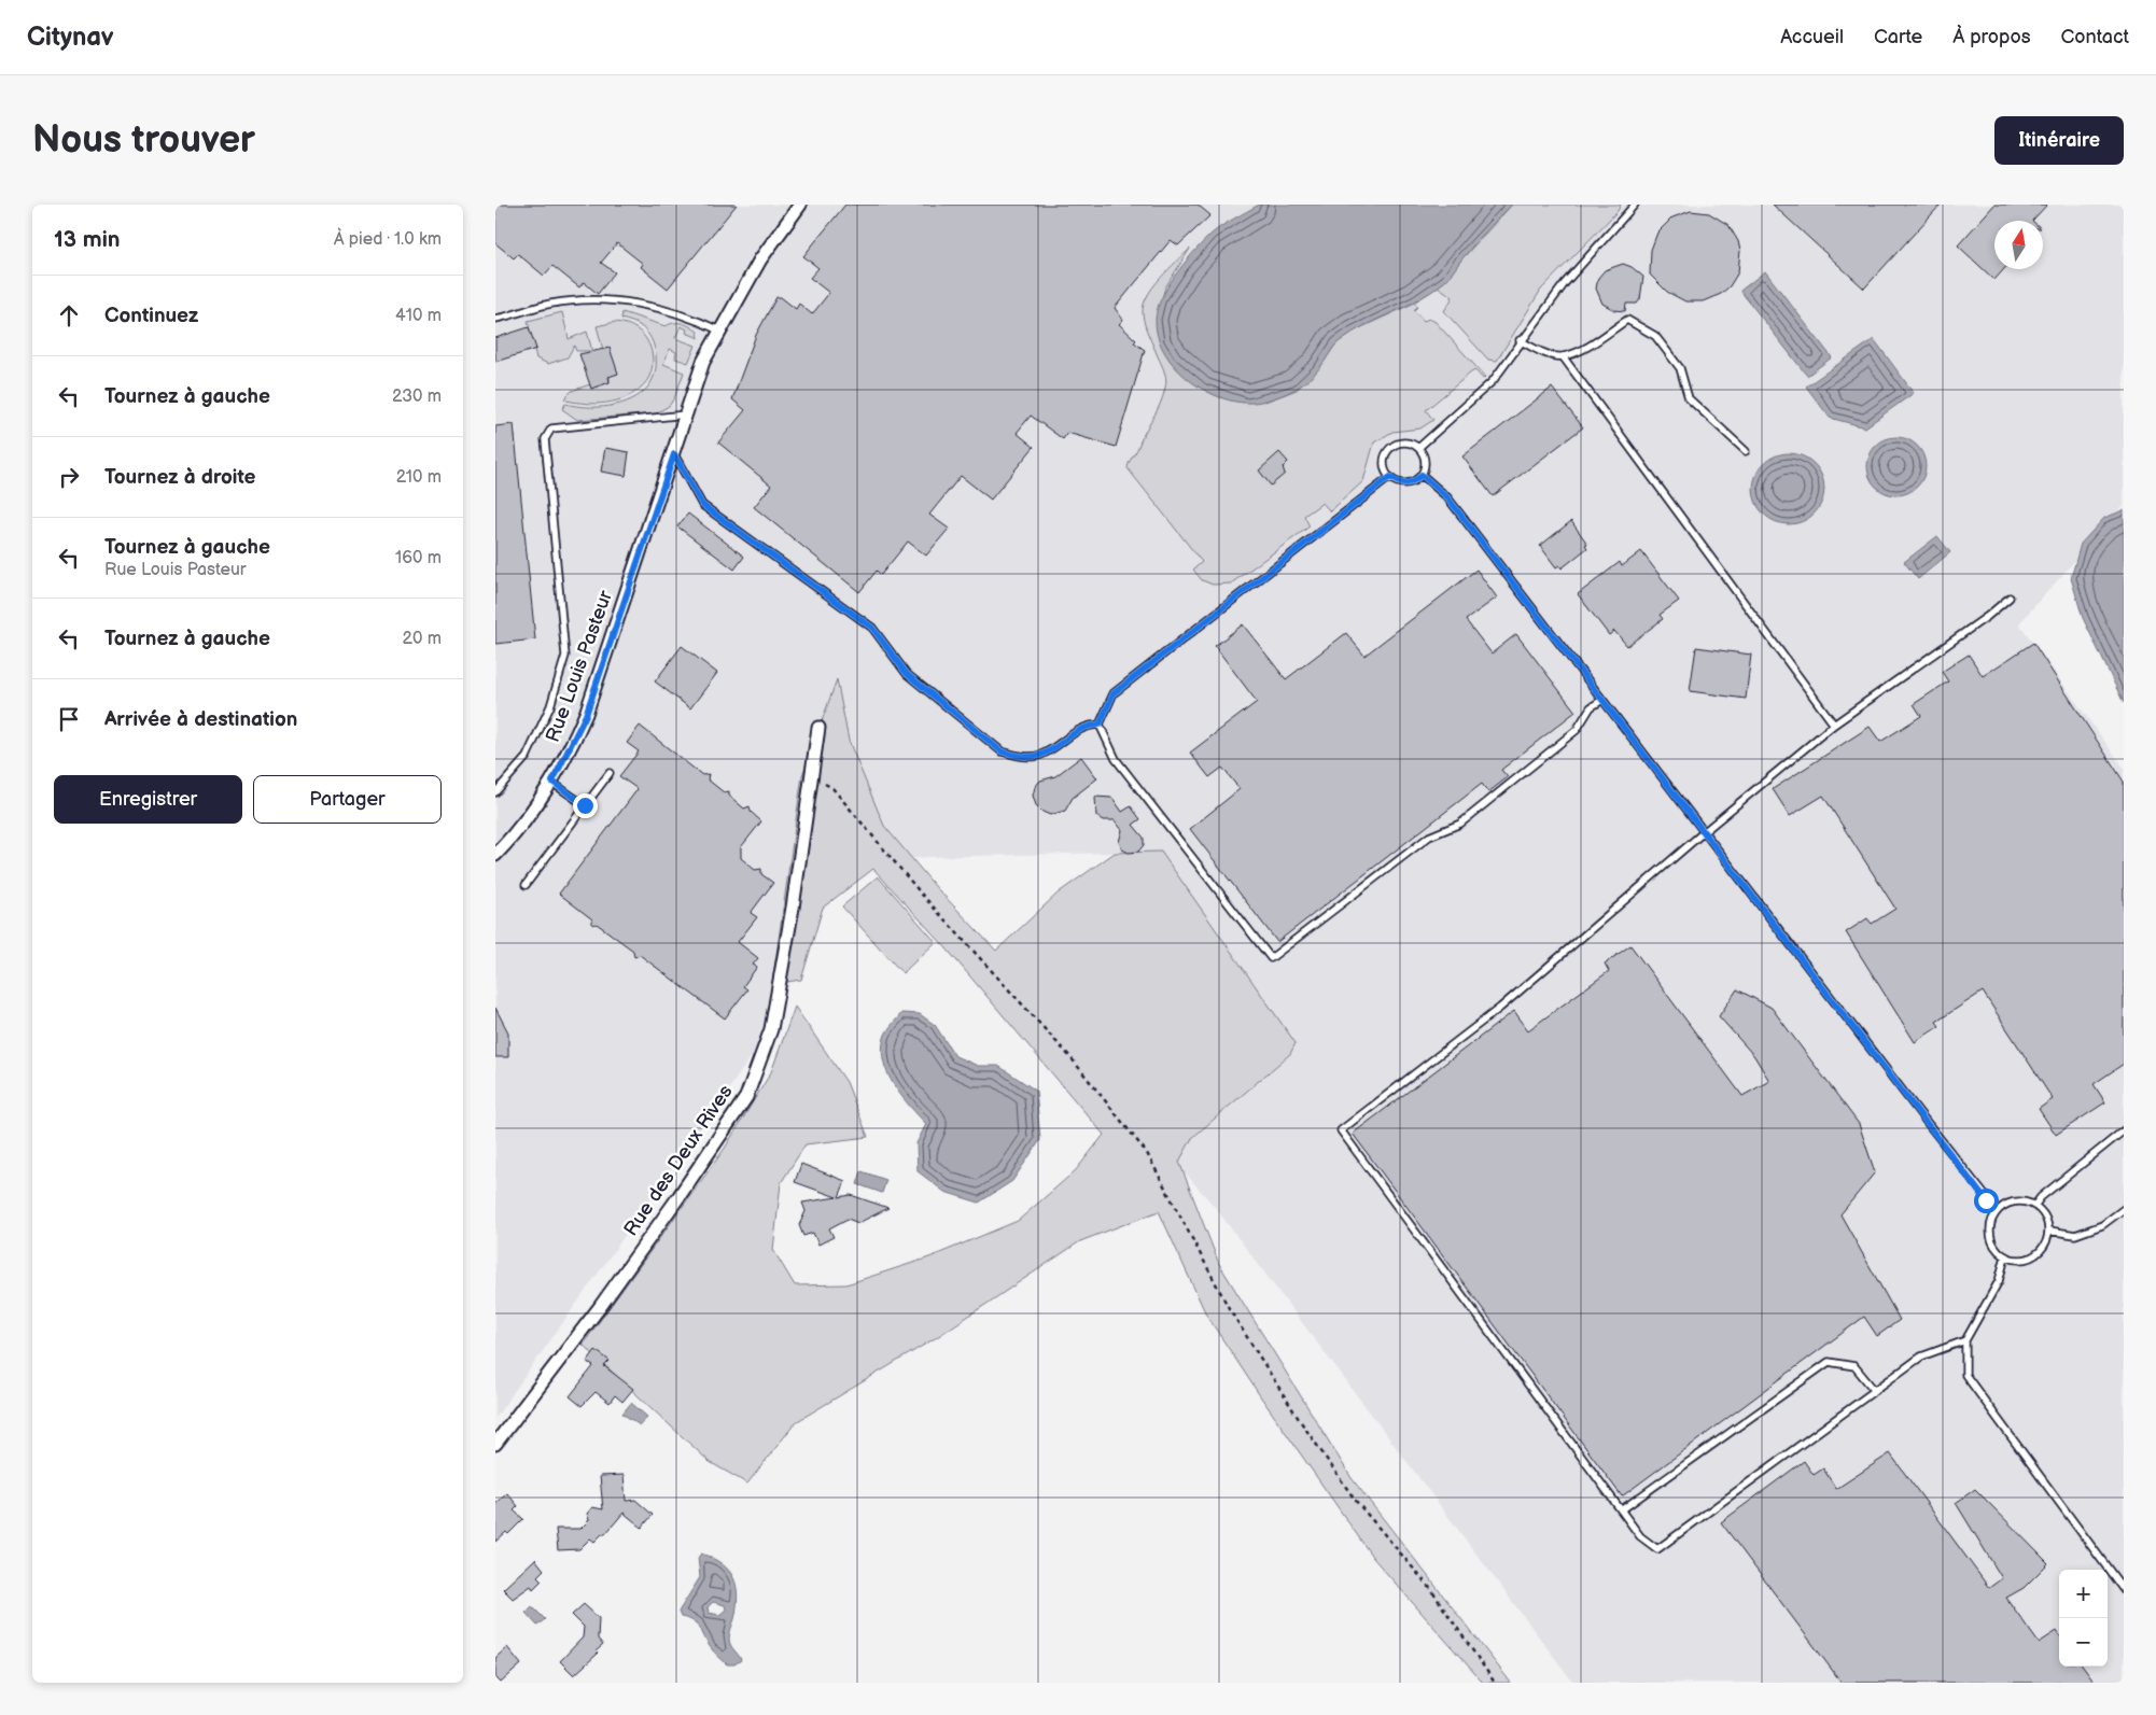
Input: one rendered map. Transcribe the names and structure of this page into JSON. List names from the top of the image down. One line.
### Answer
{"streets":{"street":["Rue Louis Pasteur","Rue des Deux Rives"]},"north":"top","page":{"header":"Citynav","nav":["Accueil","Carte","À propos","Contact"],"buttons":["Itinéraire",["Enregistrer","Partager"]],"title":"Nous trouver","heading":["13 min","À pied · 1.0 km"],"list":[["Continuez","410 m"],["Tournez à gauche","230 m"],["Tournez à droite","210 m"],["Tournez à gauche","Rue Louis Pasteur","160 m"],["Tournez à gauche","20 m"],"Arrivée à destination"],"map_buttons":["+","−"]}}
